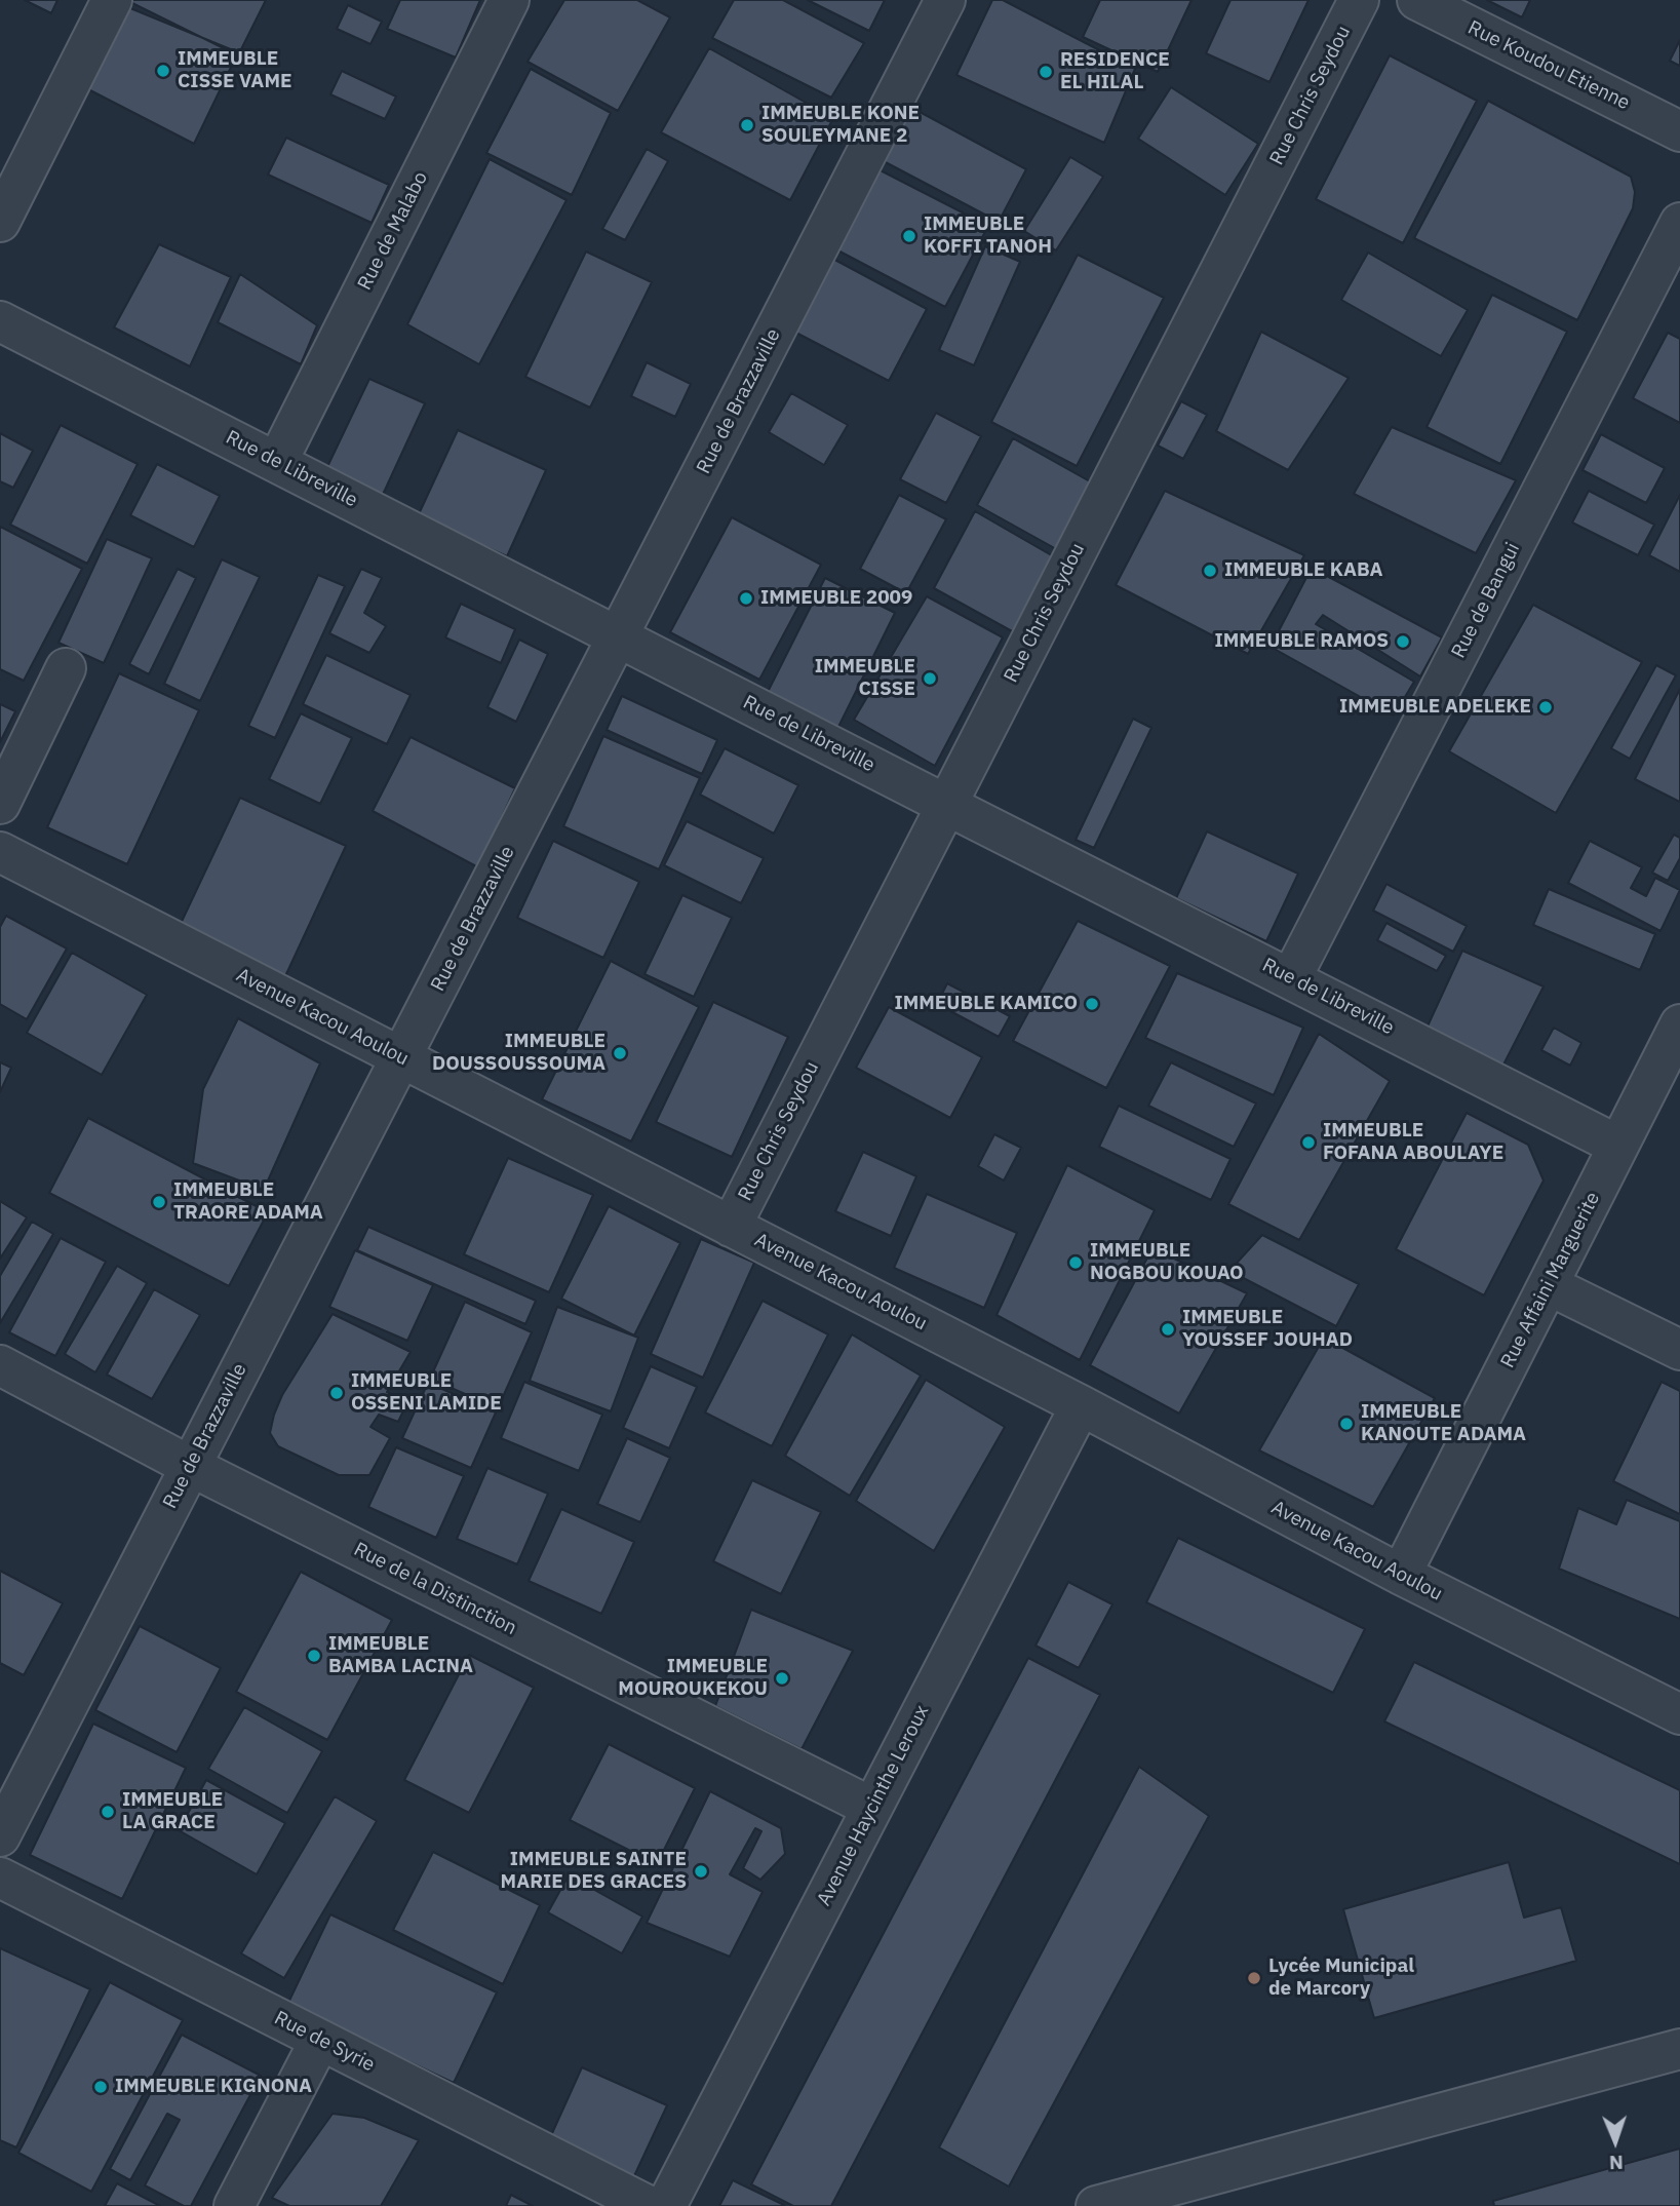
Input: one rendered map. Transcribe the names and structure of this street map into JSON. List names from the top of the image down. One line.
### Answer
{"streets":{"street":["Rue Koudou Etienne","Rue Chris Seydou","Rue de Malabo","Rue de Brazzaville","Rue de Libreville","Rue de Bangui","Avenue Kacou Aoulou","Rue Affaini Marguerite","Rue de la Distinction","Avenue Haycinthe Leroux","Rue de Syrie"]},"crossings":[["Rue Chris Seydou","Rue de Libreville"],["Rue Chris Seydou","Avenue Kacou Aoulou"],["Rue de Malabo","Rue de Libreville"],["Rue de Brazzaville","Rue de Libreville"],["Rue de Brazzaville","Avenue Kacou Aoulou"],["Rue de Brazzaville","Rue de la Distinction"],["Rue de Libreville","Rue de Bangui"],["Rue de Libreville","Rue Affaini Marguerite"],["Avenue Kacou Aoulou","Rue Affaini Marguerite"],["Avenue Kacou Aoulou","Avenue Haycinthe Leroux"],["Rue de la Distinction","Avenue Haycinthe Leroux"]],"places":["IMMEUBLE CISSE VAME","RESIDENCE EL HILAL","IMMEUBLE KONE SOULEYMANE 2","IMMEUBLE KOFFI TANOH","IMMEUBLE KABA","IMMEUBLE 2009","IMMEUBLE RAMOS","IMMEUBLE CISSE","IMMEUBLE ADELEKE","IMMEUBLE KAMICO","IMMEUBLE DOUSSOUSSOUMA","IMMEUBLE FOFANA ABOULAYE","IMMEUBLE TRAORE ADAMA","IMMEUBLE NOGBOU KOUAO","IMMEUBLE YOUSSEF JOUHAD","IMMEUBLE OSSENI LAMIDE","IMMEUBLE KANOUTE ADAMA","IMMEUBLE BAMBA LACINA","IMMEUBLE MOUROUKEKOU","IMMEUBLE LA GRACE","IMMEUBLE SAINTE MARIE DES GRACES","Lycée Municipal de Marcory","IMMEUBLE KIGNONA"],"north":"bottom"}
